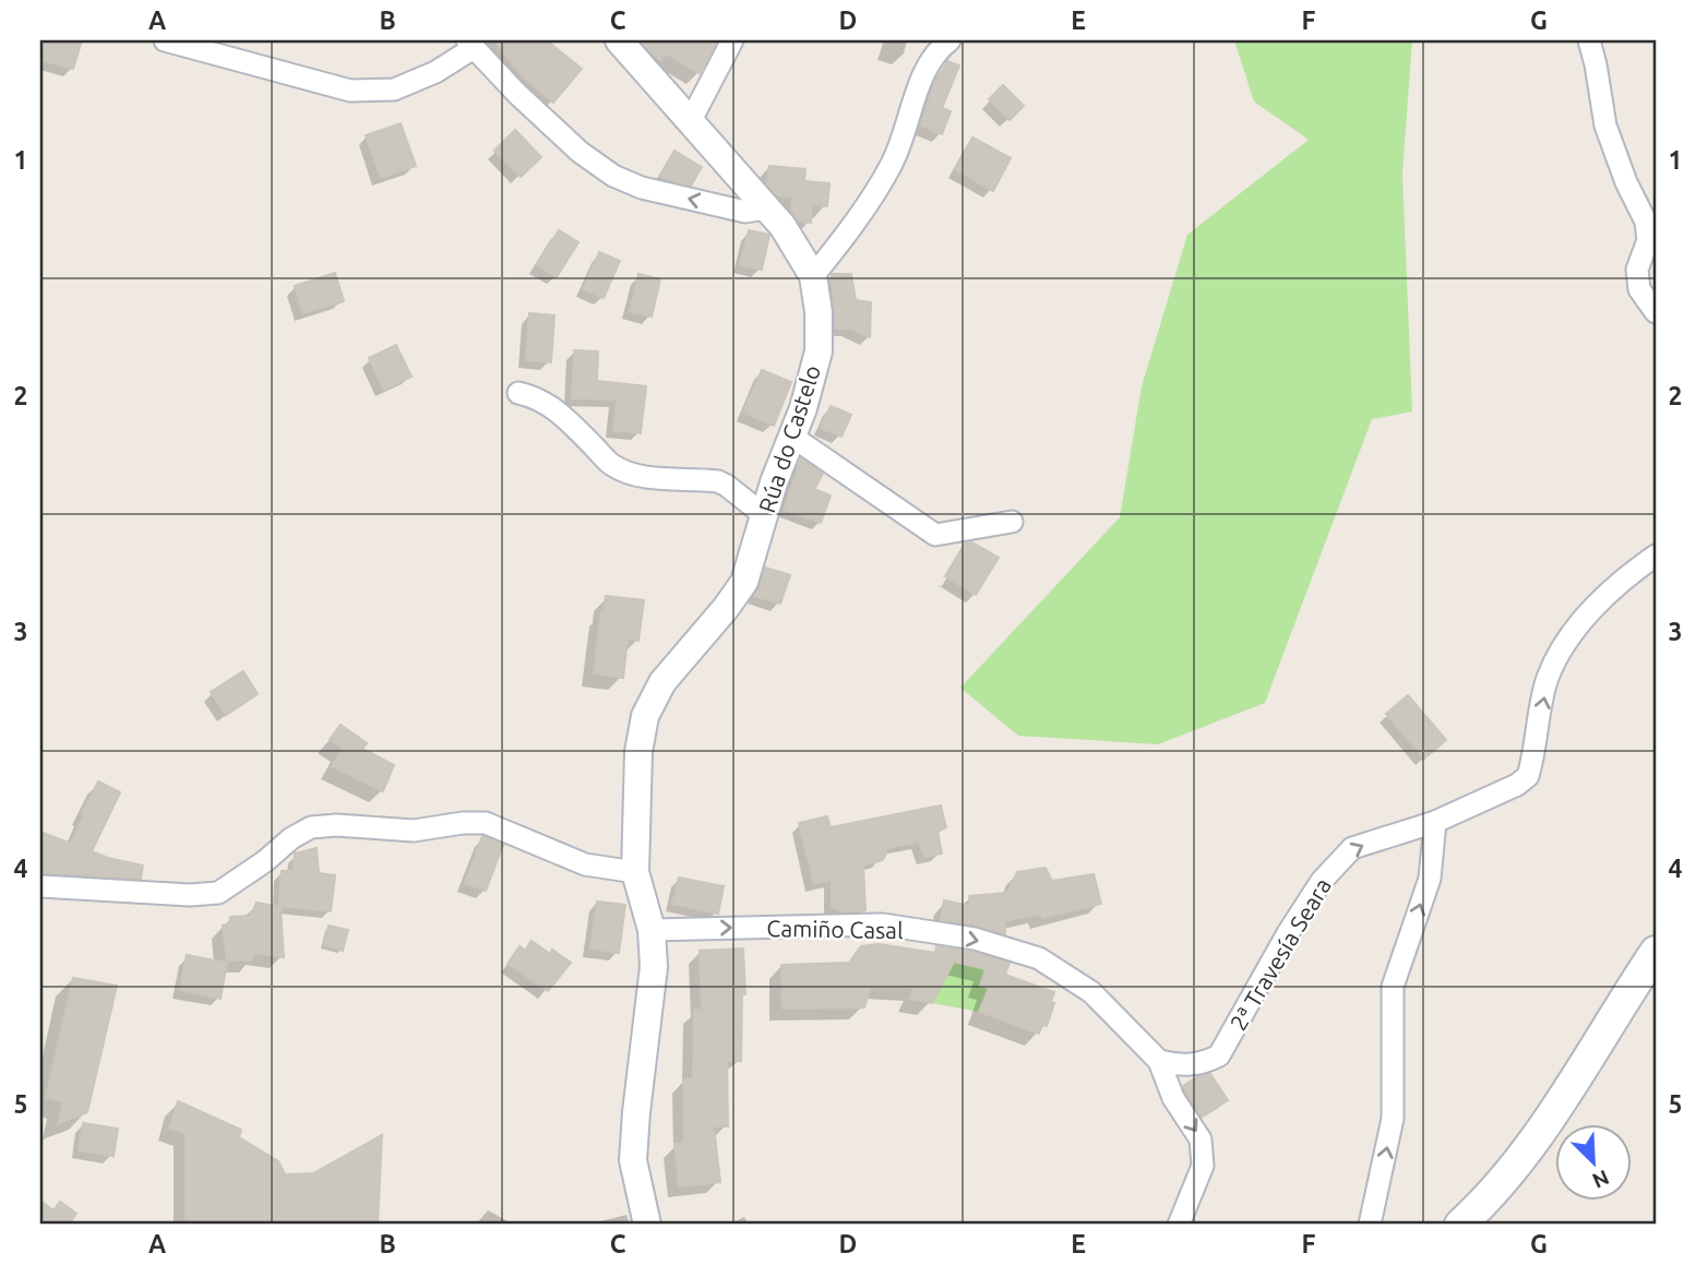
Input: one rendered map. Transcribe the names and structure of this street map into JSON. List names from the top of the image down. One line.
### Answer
{"streets":{"street":["Rúa do Castelo","Camiño Casal","2ª Travesía Seara"]},"crossings":[["Rúa do Castelo","Camiño Casal"],["Camiño Casal","2ª Travesía Seara"]],"one_way":["Camiño Casal","2ª Travesía Seara"],"north":"bottom right","grid":{"columns":["A","B","C","D","E","F","G"],"rows":["1","2","3","4","5"]}}
